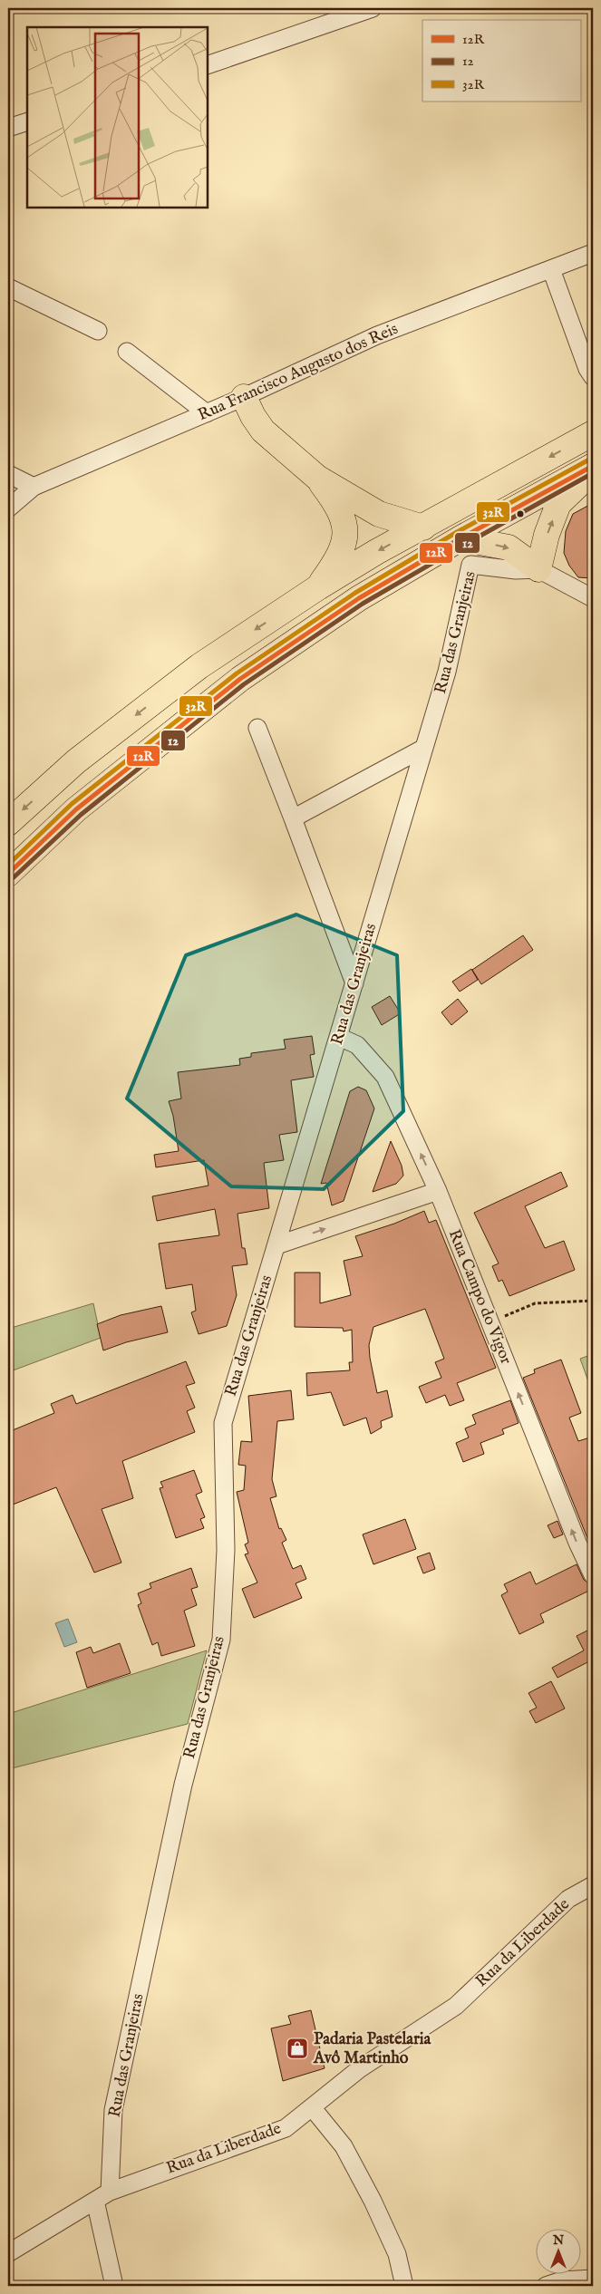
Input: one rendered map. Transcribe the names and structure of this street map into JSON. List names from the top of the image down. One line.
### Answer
{"streets":{"street":["Rua Francisco Augusto dos Reis","Rua das Granjeiras","Rua Campo do Vigor","Rua da Liberdade"]},"crossings":[["Rua das Granjeiras","Rua Campo do Vigor"],["Rua das Granjeiras","Rua da Liberdade"]],"one_way":["Rua Campo do Vigor"],"places":{"shop":["Padaria Pastelaria Avô Martinho"]},"lines":["transit line 32R","transit line 12R","transit line 12"],"legend":["12R","12","32R"],"north":"top"}
